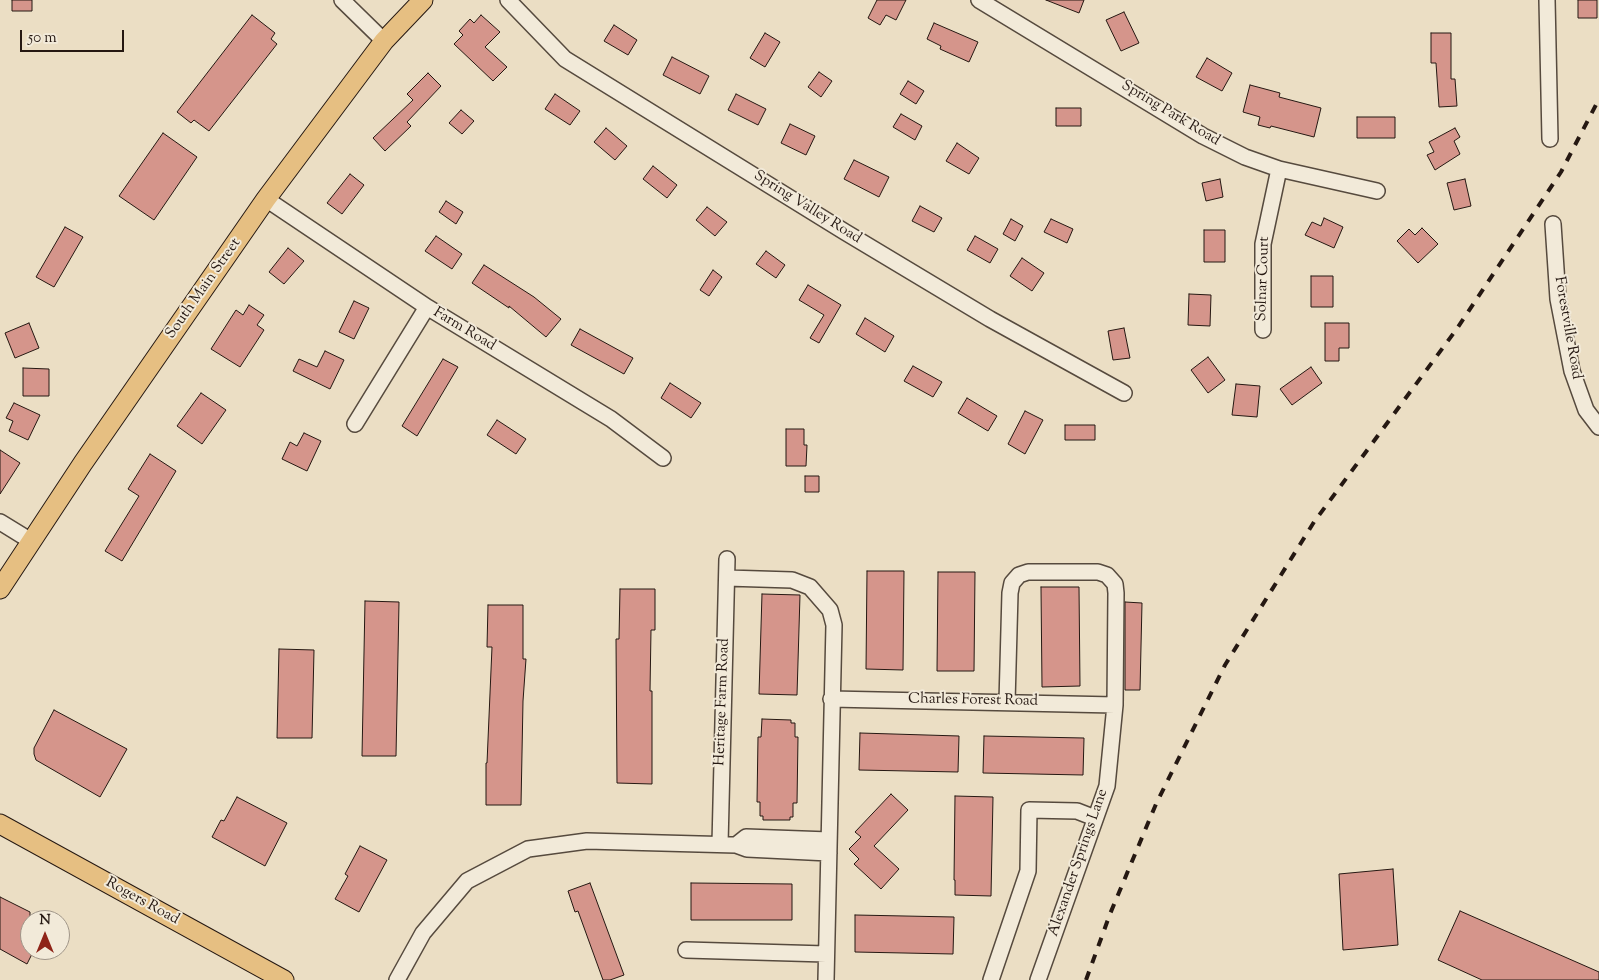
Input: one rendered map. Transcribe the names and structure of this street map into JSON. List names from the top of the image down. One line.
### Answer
{"streets":{"main road":["South Main Street","Rogers Road"],"street":["Spring Park Road","Spring Valley Road","Solnar Court","Forestville Road","Farm Road","Charles Forest Road","Heritage Farm Road","Alexander Springs Lane"]},"crossings":[["Spring Park Road","Solnar Court"],["South Main Street","Farm Road"],["Charles Forest Road","Alexander Springs Lane"]],"scale_bar":"50 m","north":"top"}
